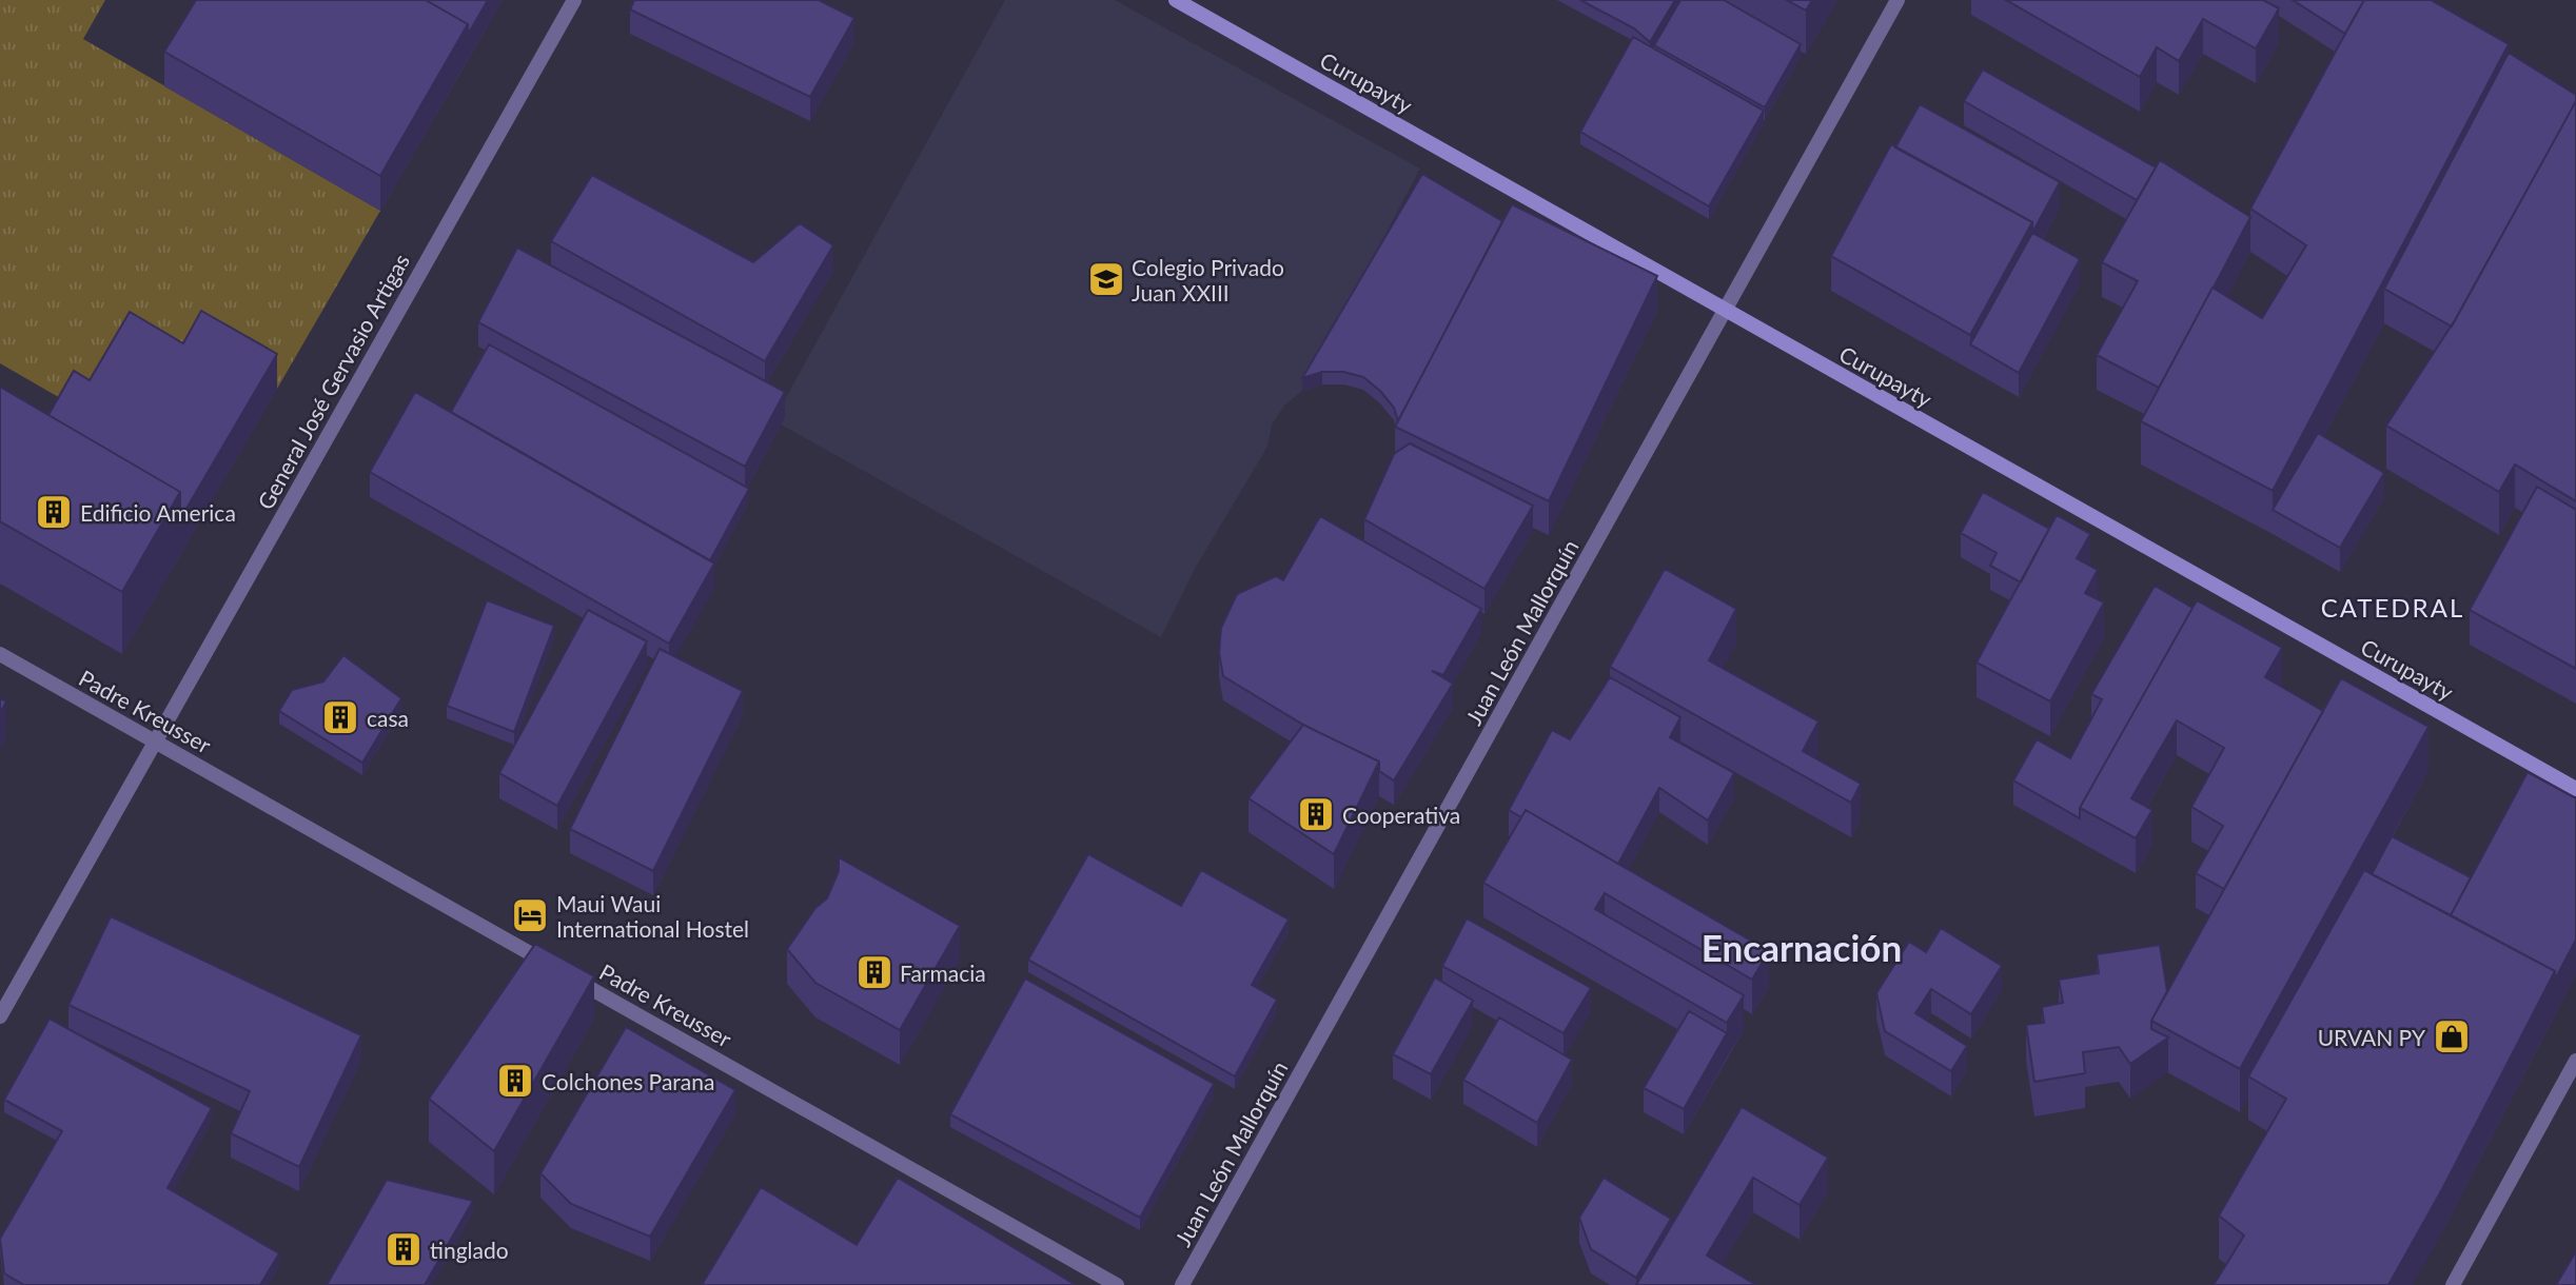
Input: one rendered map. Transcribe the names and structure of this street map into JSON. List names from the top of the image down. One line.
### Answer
{"streets":{"street":["Curupayty","General José Gervasio Artigas","Juan León Mallorquín","Padre Kreusser"]},"crossings":[["Curupayty","Juan León Mallorquín"],["General José Gervasio Artigas","Padre Kreusser"]],"districts":["CATEDRAL","Encarnación"],"places":{"school or university":["Colegio Privado Juan XXIII"],"building":["Edificio America","casa","Cooperativa","Farmacia","Colchones Parana","tinglado"],"hotel":["Maui Waui International Hostel"],"shop":["URVAN PY"]}}
